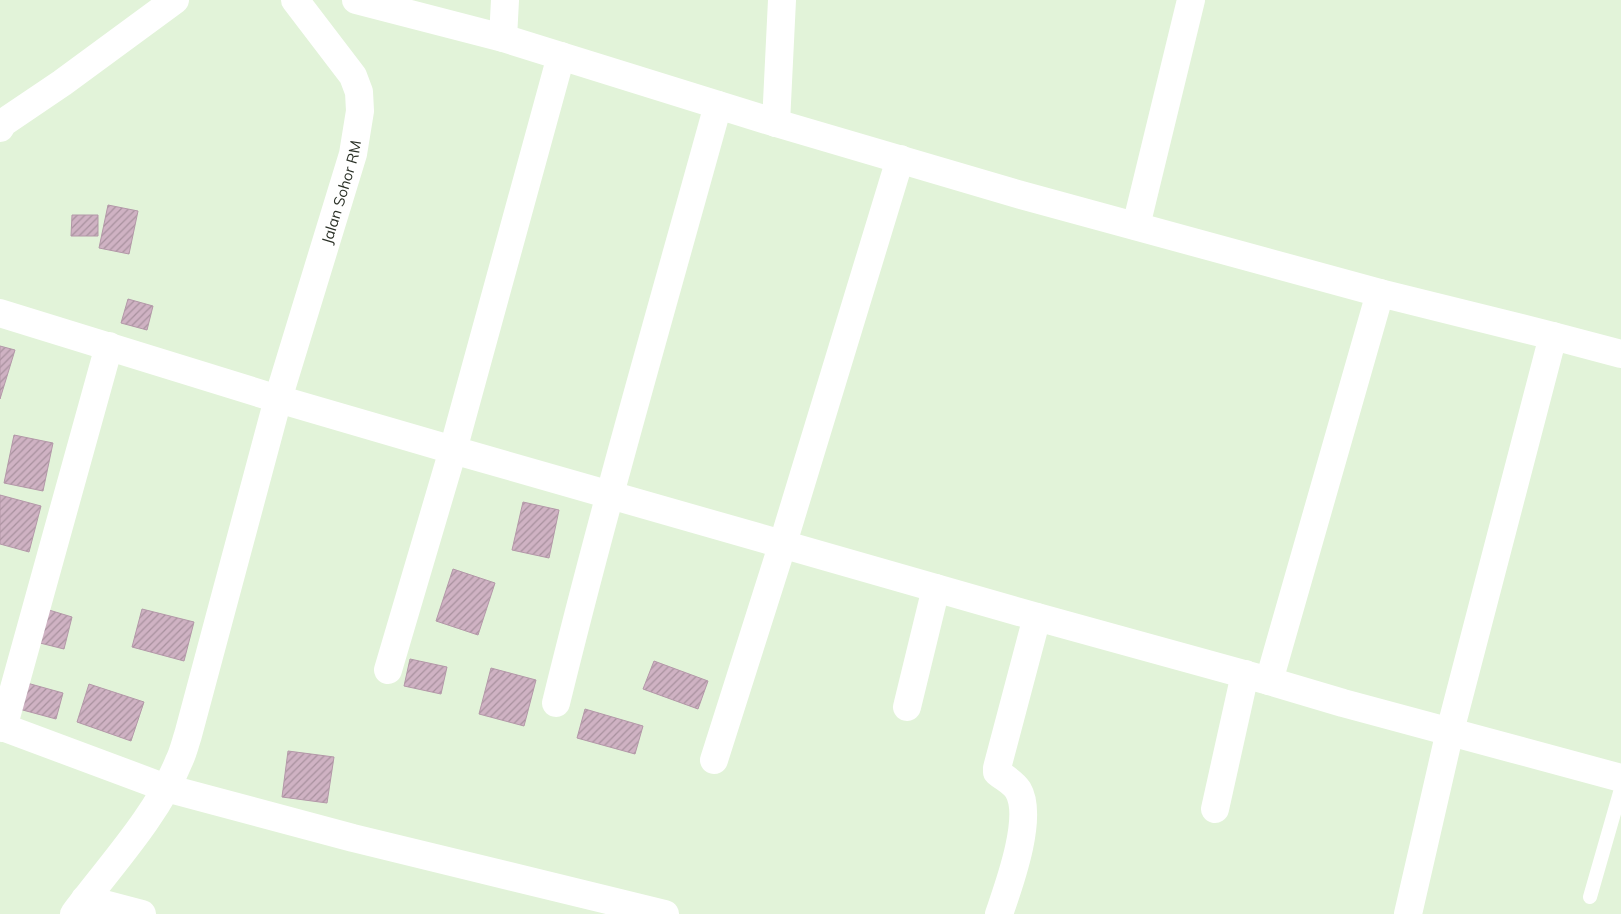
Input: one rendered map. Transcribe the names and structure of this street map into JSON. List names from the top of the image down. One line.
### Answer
{"streets":{"street":["Jalan Sohor RM"]}}
